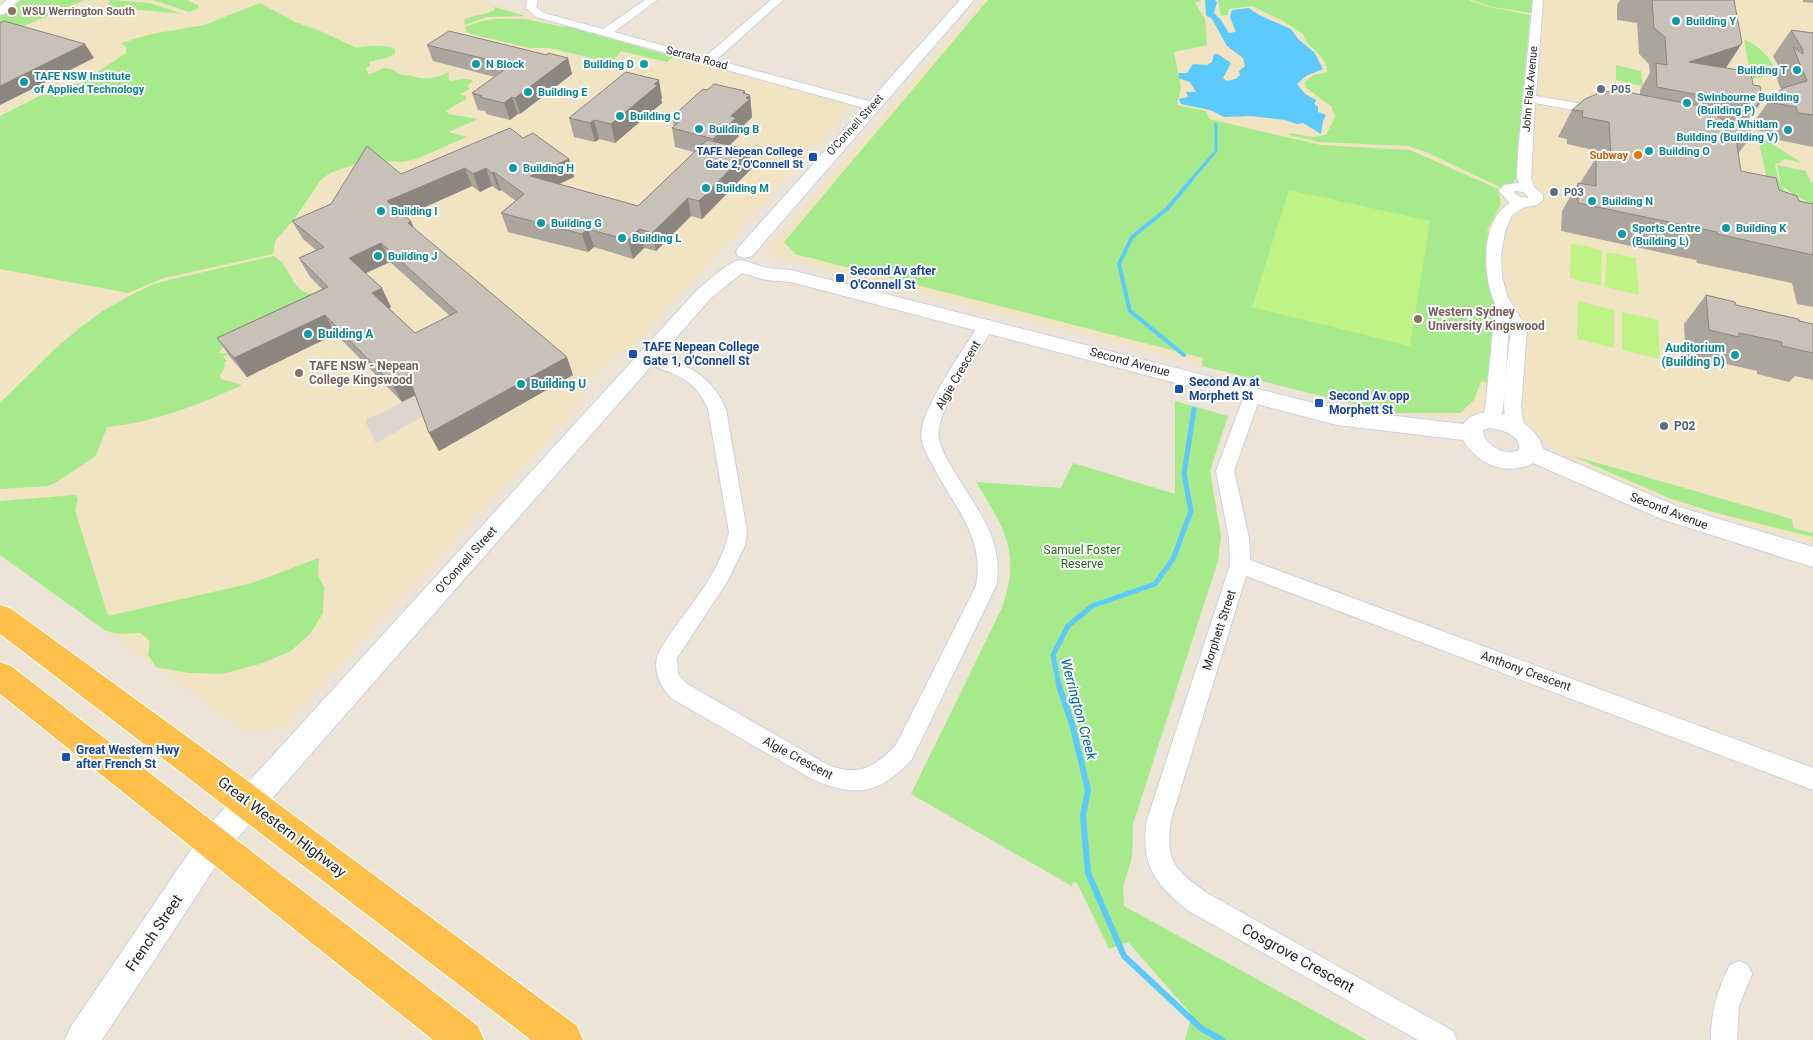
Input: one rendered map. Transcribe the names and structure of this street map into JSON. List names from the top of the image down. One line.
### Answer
{"streets":{"highway":["Great Western Highway"],"street":["Serrata Road","John Flak Avenue","O'Connell Street","Second Avenue","Algie Crescent","Morphett Street","Anthony Crescent","French Street","Cosgrove Crescent"]},"crossings":[["Serrata Road","O'Connell Street"],["John Flak Avenue","Second Avenue"],["O'Connell Street","Second Avenue"],["O'Connell Street","Algie Crescent"],["O'Connell Street","Great Western Highway"],["O'Connell Street","French Street"],["Second Avenue","Algie Crescent"],["Second Avenue","Morphett Street"],["Morphett Street","Anthony Crescent"],["Morphett Street","Cosgrove Crescent"],["Great Western Highway","French Street"]],"water":["Werrington Creek"],"parks":["Samuel Foster Reserve"],"places":{"other":["WSU Werrington South","Building Y","N Block","Building D","Building T","TAFE NSW Institute of Applied Technology","P05","Building E","Swinbourne Building (Building P)","Building C","Building B","Freda Whitlam Building (Building V)","Building O","Subway","Building H","Building M","P03","Building N","Building I","Building G","Building K","Sports Centre (Building L)","Building L","Building J","Western Sydney University Kingswood","Building A","Auditorium (Building D)","TAFE NSW - Nepean College Kingswood","Building U","P02"],"transit":["TAFE Nepean College Gate 2, O'Connell St","Second Av after O'Connell St","TAFE Nepean College Gate 1, O'Connell St","Second Av at Morphett St","Second Av opp Morphett St","Great Western Hwy after French St"]}}
